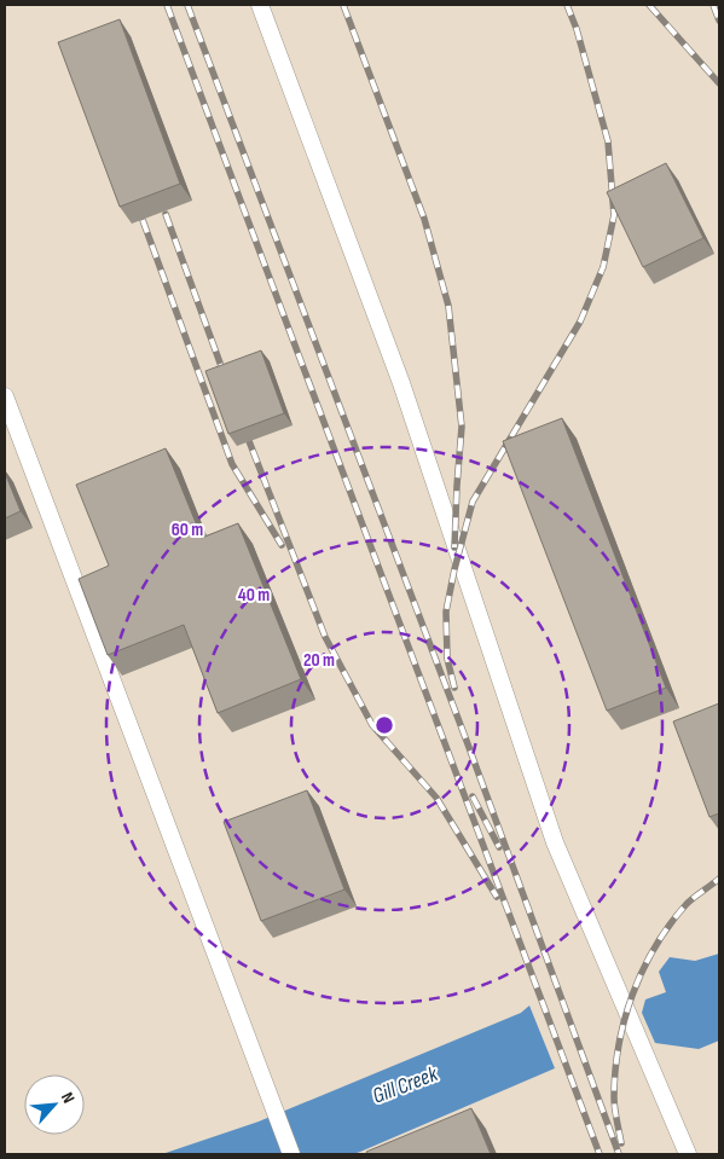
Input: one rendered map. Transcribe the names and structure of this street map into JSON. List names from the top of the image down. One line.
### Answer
{"water":["Gill Creek"],"north":"top right","rings":["60 m","40 m","20 m"]}
